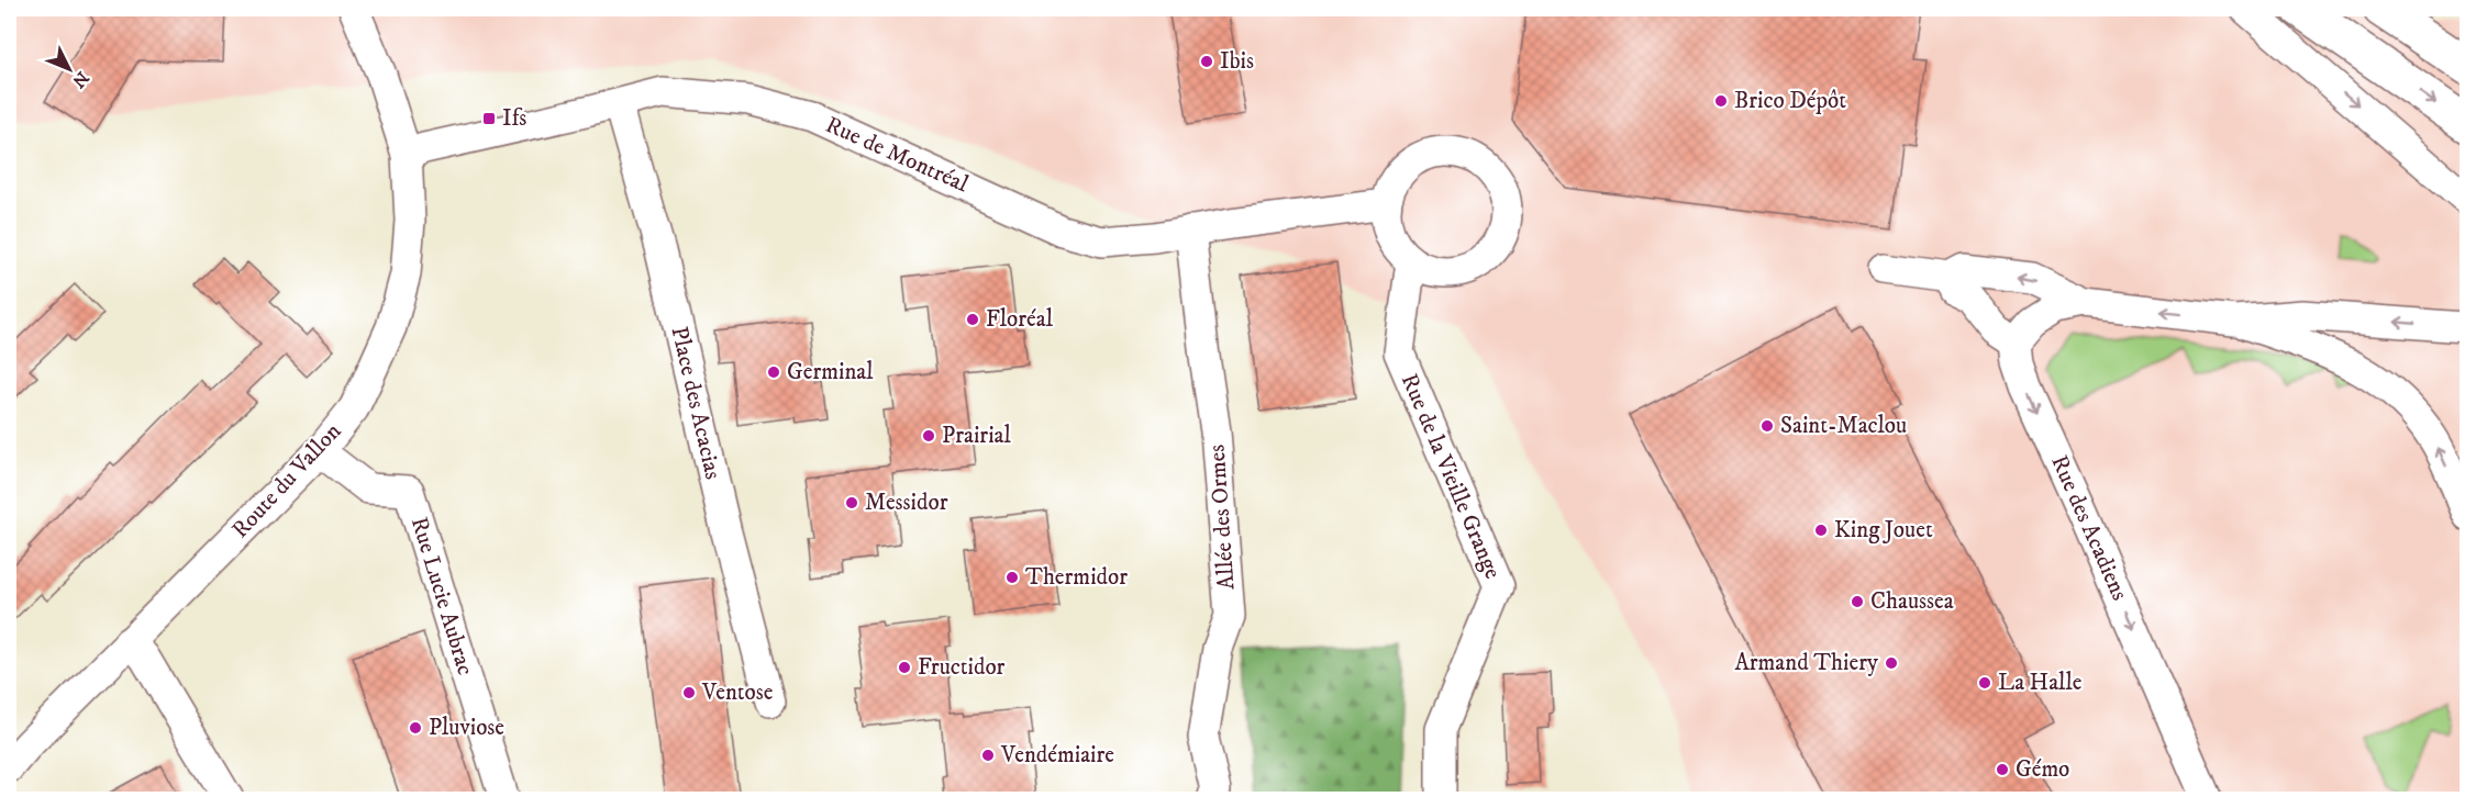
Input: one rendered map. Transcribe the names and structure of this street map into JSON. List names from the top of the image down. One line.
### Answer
{"streets":{"street":["Rue de Montréal","Place des Acacias","Rue de la Vieille Grange","Route du Vallon","Allée des Ormes","Rue des Acadiens","Rue Lucie Aubrac"]},"crossings":[["Rue de Montréal","Place des Acacias"],["Rue de Montréal","Rue de la Vieille Grange"],["Rue de Montréal","Route du Vallon"],["Rue de Montréal","Allée des Ormes"],["Route du Vallon","Rue Lucie Aubrac"]],"one_way":["Rue des Acadiens"],"places":{"other":["Ibis","Brico Dépôt","Floréal","Germinal","Saint-Maclou","Prairial","Messidor","King Jouet","Thermidor","Chaussea","Armand Thiery","Fructidor","La Halle","Ventose","Pluviose","Vendémiaire","Gémo"],"transit":["Ifs"]},"north":"bottom right"}
